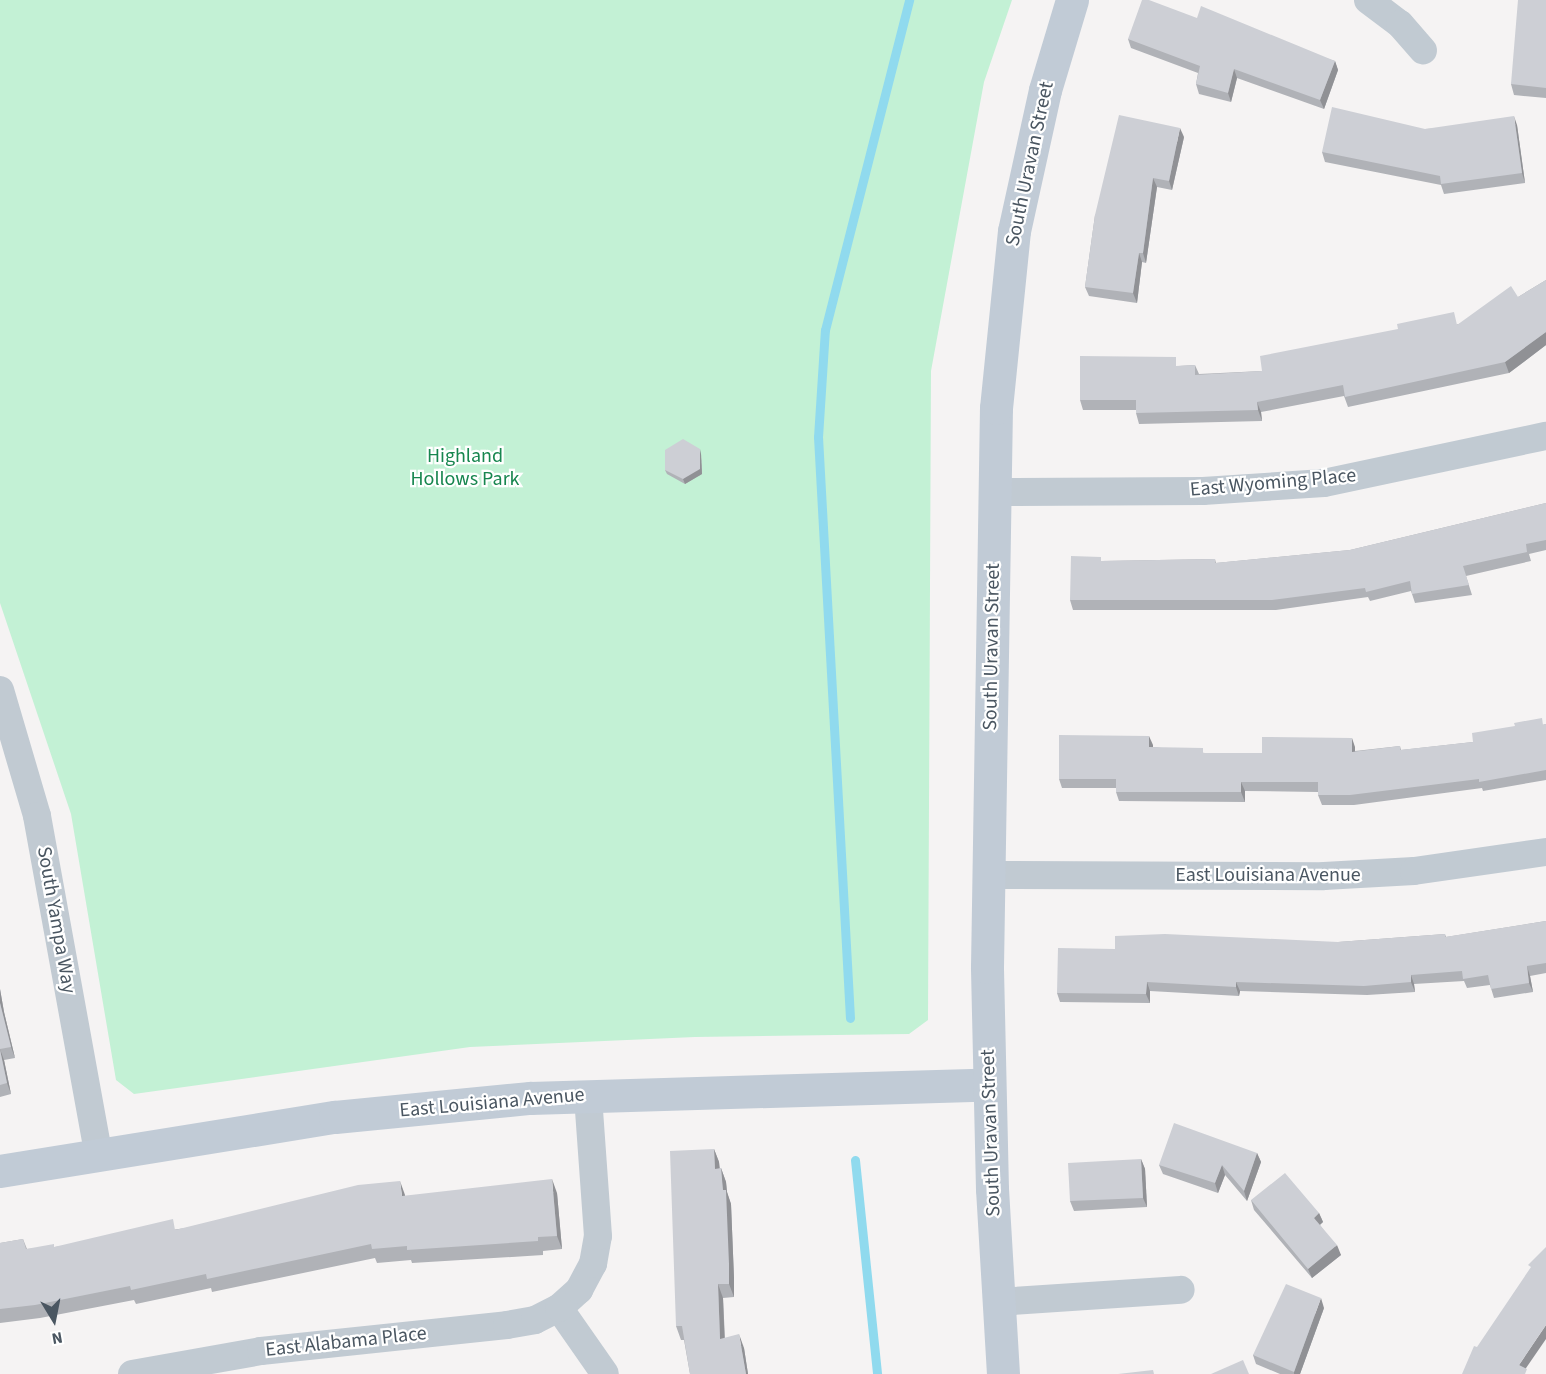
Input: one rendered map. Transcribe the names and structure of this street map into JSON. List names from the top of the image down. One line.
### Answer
{"streets":{"street":["South Uravan Street","East Wyoming Place","East Louisiana Avenue","South Yampa Way","East Alabama Place"]},"crossings":[["South Uravan Street","East Wyoming Place"],["South Uravan Street","East Louisiana Avenue"],["East Louisiana Avenue","South Yampa Way"],["East Louisiana Avenue","East Alabama Place"]],"parks":["Highland Hollows Park"],"north":"bottom"}
